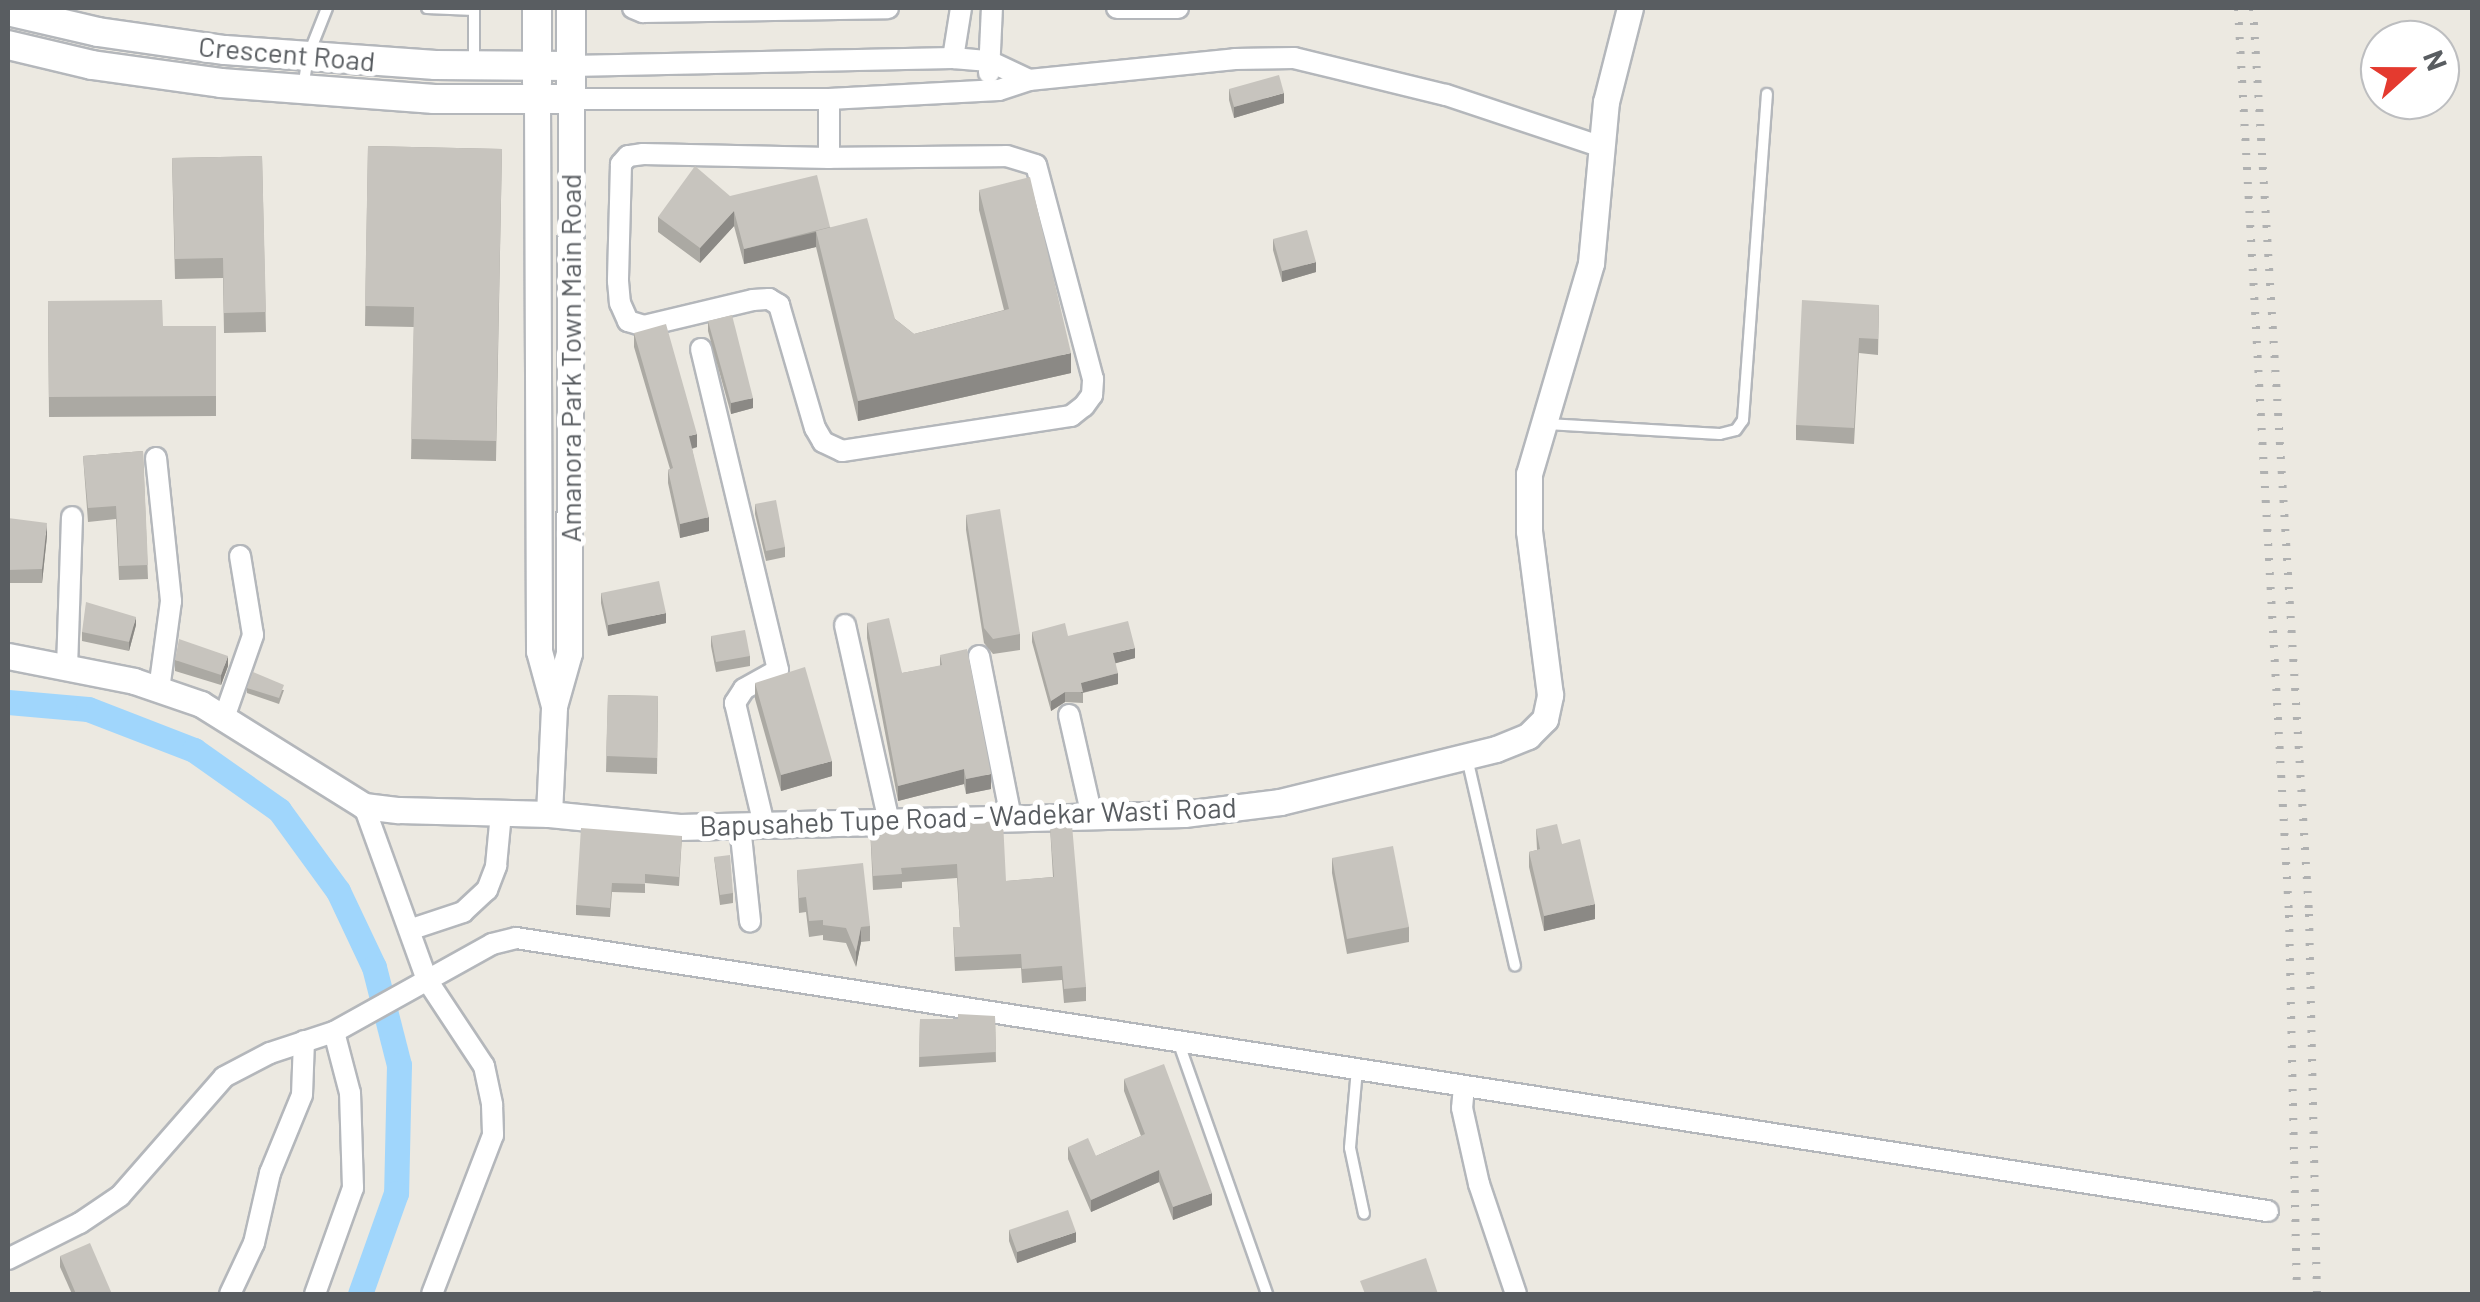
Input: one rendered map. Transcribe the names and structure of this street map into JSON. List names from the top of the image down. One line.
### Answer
{"streets":{"main road":["Crescent Road","Amanora Park Town Main Road"],"street":["Bapusaheb Tupe Road - Wadekar Wasti Road"]},"crossings":[["Crescent Road","Amanora Park Town Main Road"],["Amanora Park Town Main Road","Bapusaheb Tupe Road - Wadekar Wasti Road"]],"north":"right"}
